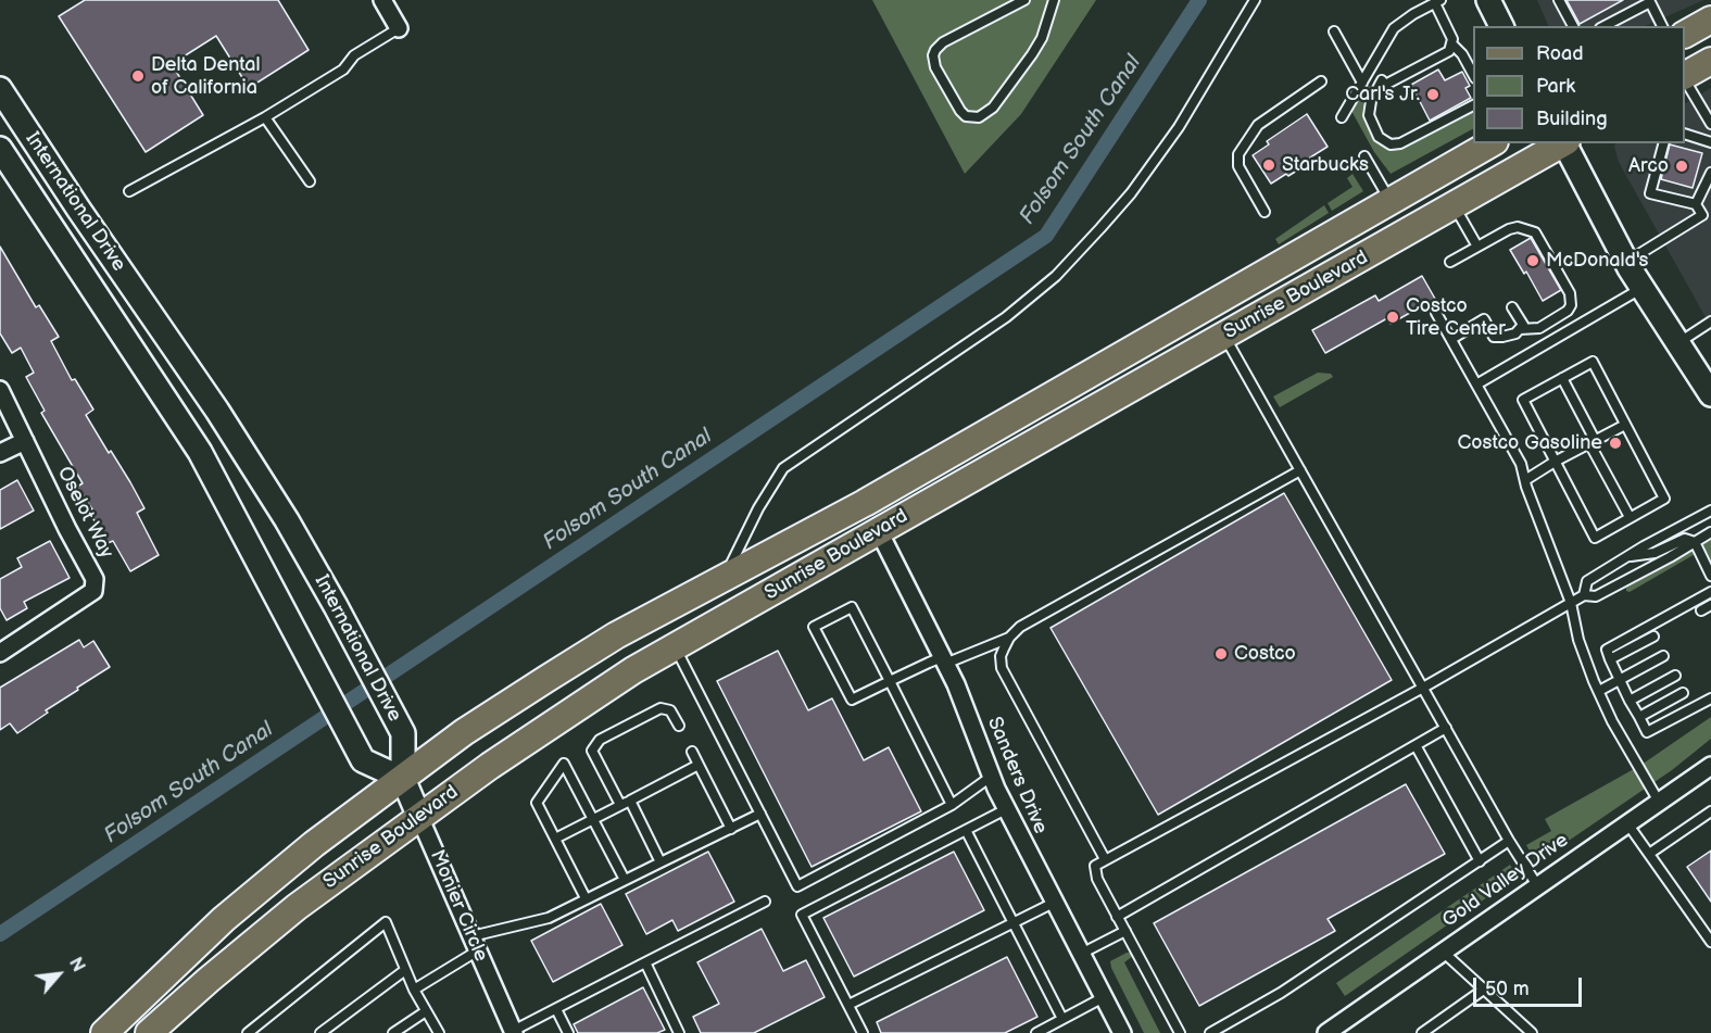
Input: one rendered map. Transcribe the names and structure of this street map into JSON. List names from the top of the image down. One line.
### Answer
{"streets":{"main road":["International Drive","Sunrise Boulevard","Monier Circle"],"street":["Oselot Way","Sanders Drive","Gold Valley Drive"]},"crossings":[["International Drive","Sunrise Boulevard"],["International Drive","Monier Circle"],["Sunrise Boulevard","Sanders Drive"],["Sunrise Boulevard","Monier Circle"]],"water":["Folsom South Canal"],"places":["Delta Dental of California","Carl's Jr.","Starbucks","Arco","McDonald's","Costco Tire Center","Costco Gasoline","Costco"],"legend":["Road","Park","Building"],"scale_bar":"50 m","north":"top right"}
